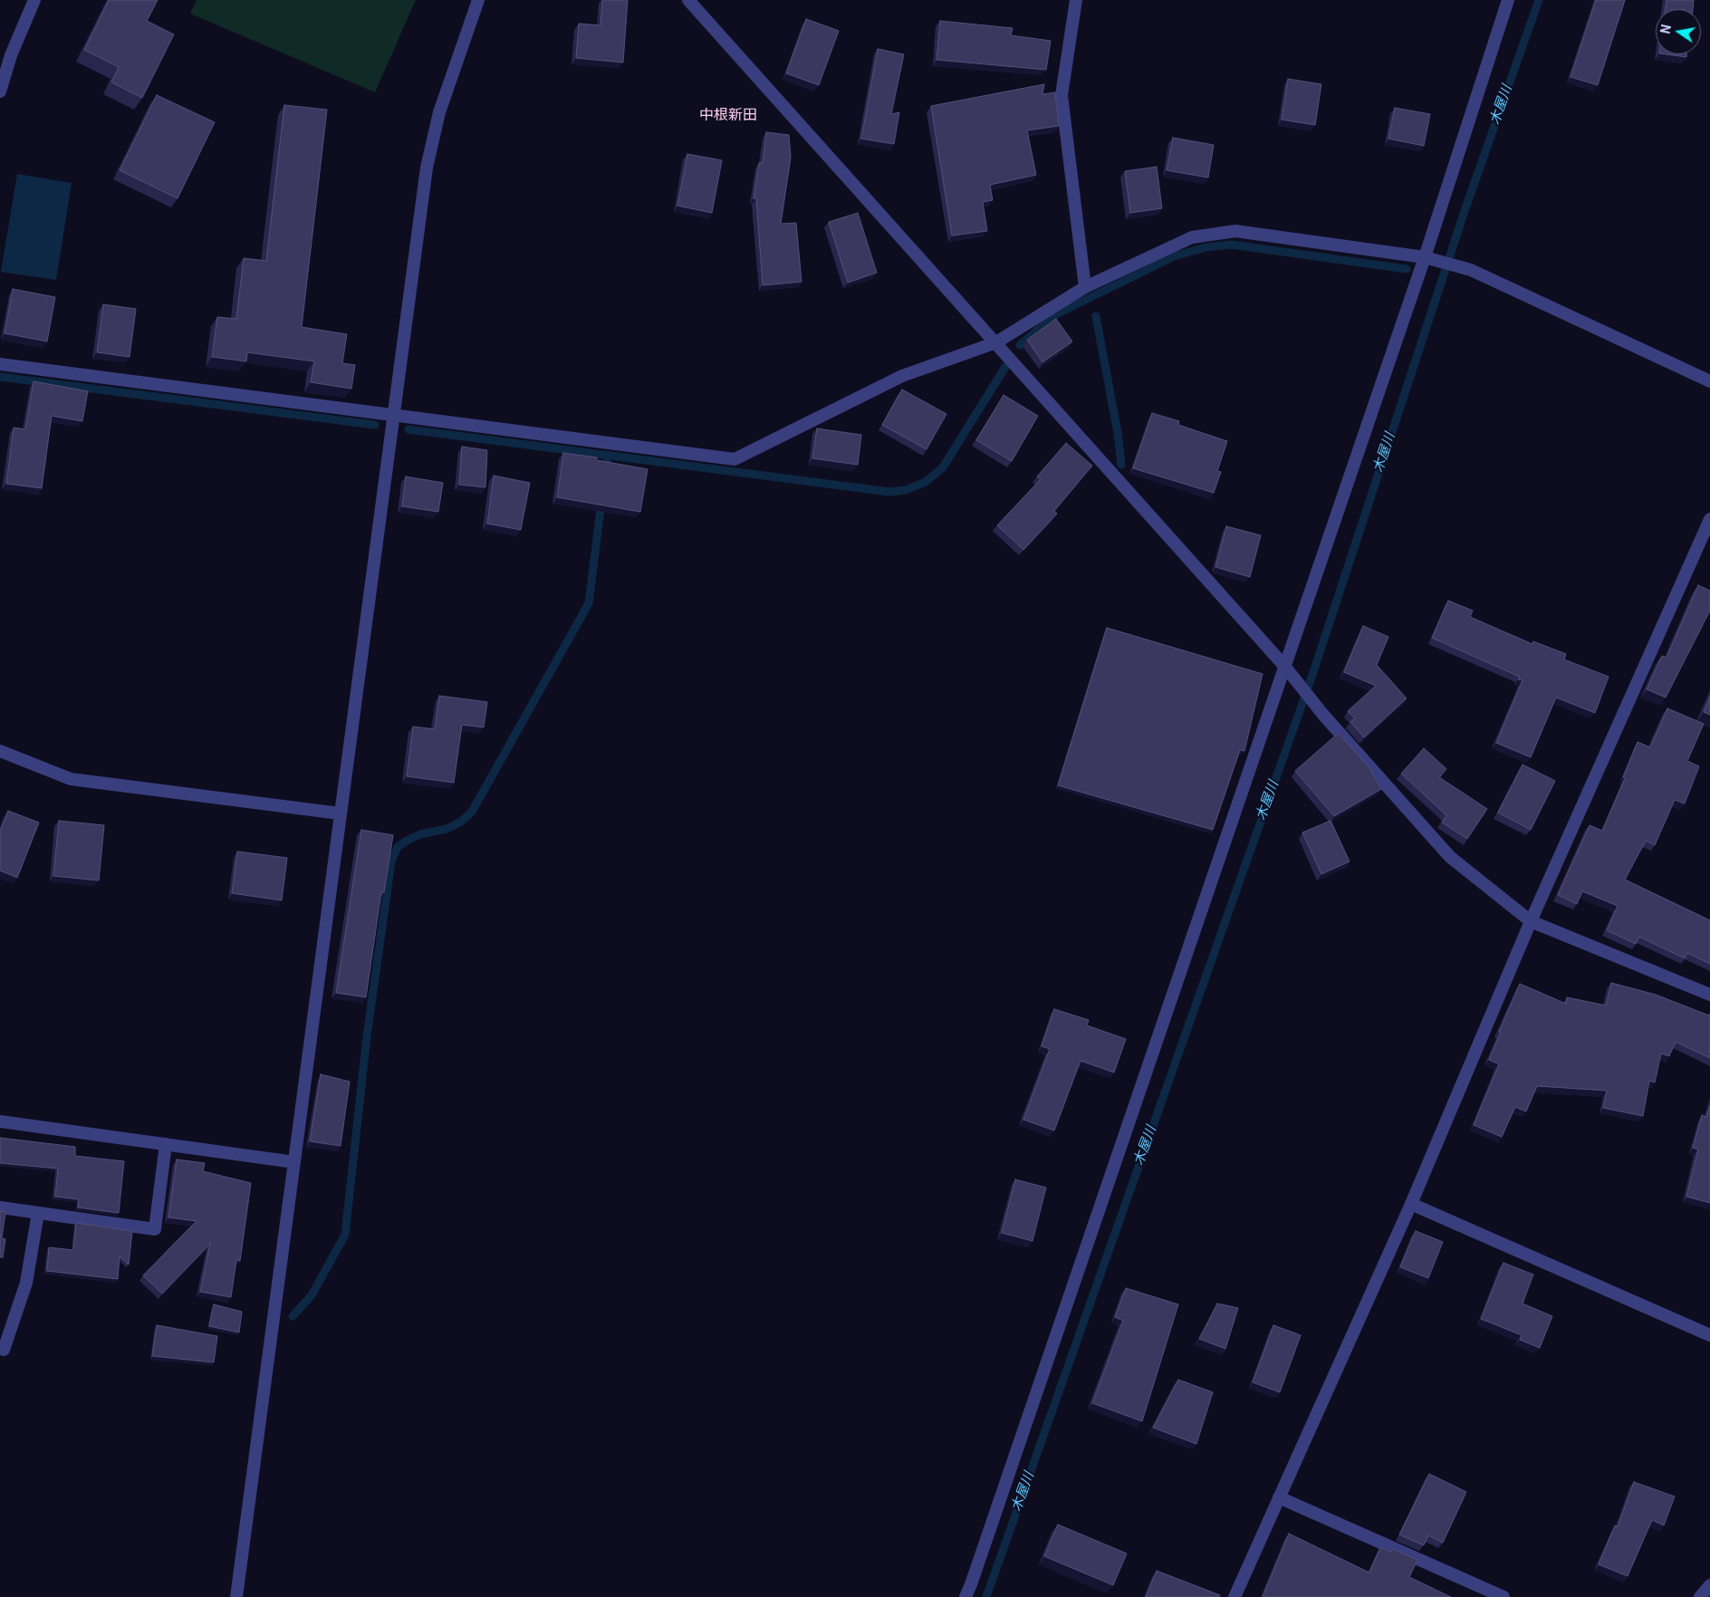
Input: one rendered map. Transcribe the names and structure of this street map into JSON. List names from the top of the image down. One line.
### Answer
{"districts":["中根新田"],"water":["木屋川"],"north":"left"}
